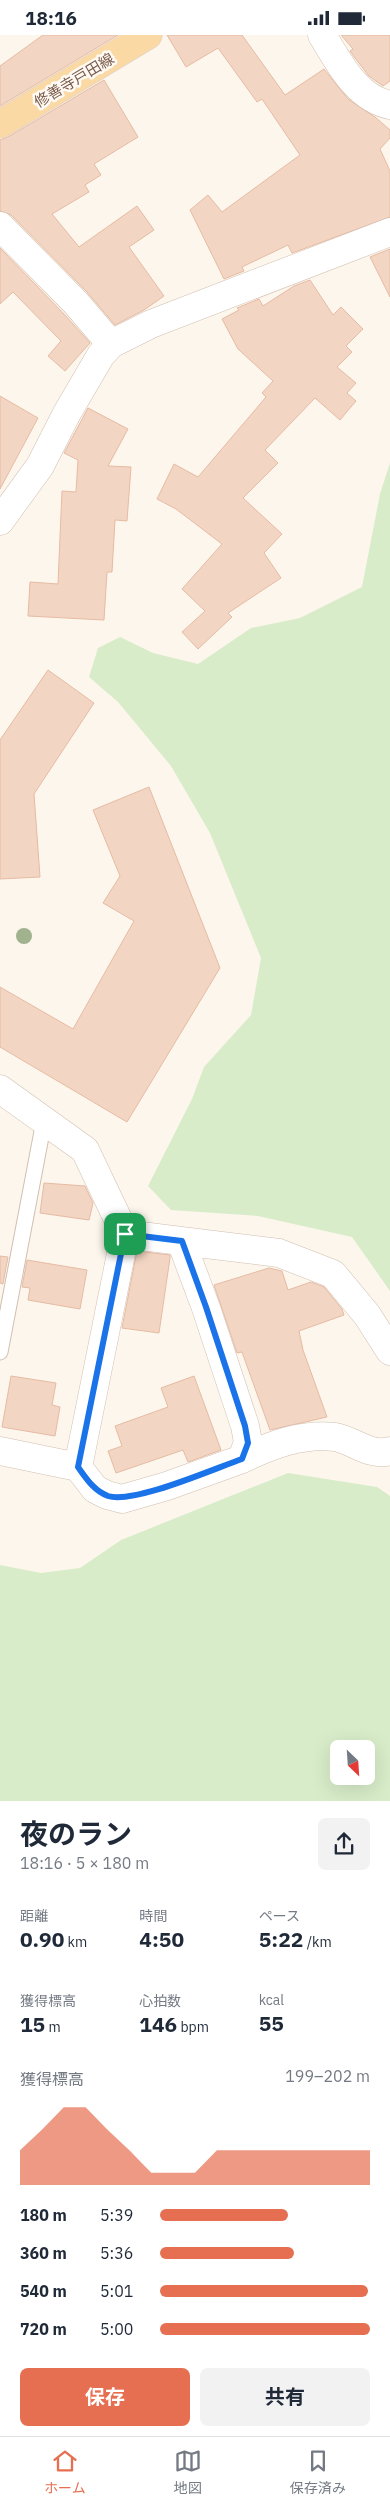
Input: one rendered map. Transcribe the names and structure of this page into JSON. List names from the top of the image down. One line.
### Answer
{"streets":{"main road":["修善寺戸田線"]},"north":"bottom right","page":{"status":"18:16","heading":["夜のラン","18:16 · 5 × 180 m"],"stats":[["距離","0.90 km"],["時間","4:50"],["ペース","5:22 /km"],["獲得標高","15 m"],["心拍数","146 bpm"],["kcal","55"]],"chart":["獲得標高","199–202 m"],"list":[{"name":"180 m","note":"5:39"},{"name":"360 m","note":"5:36"},{"name":"540 m","note":"5:01"},{"name":"720 m","note":"5:00"}],"buttons":["保存","共有"],"tabs":["ホーム","地図","保存済み"]}}
